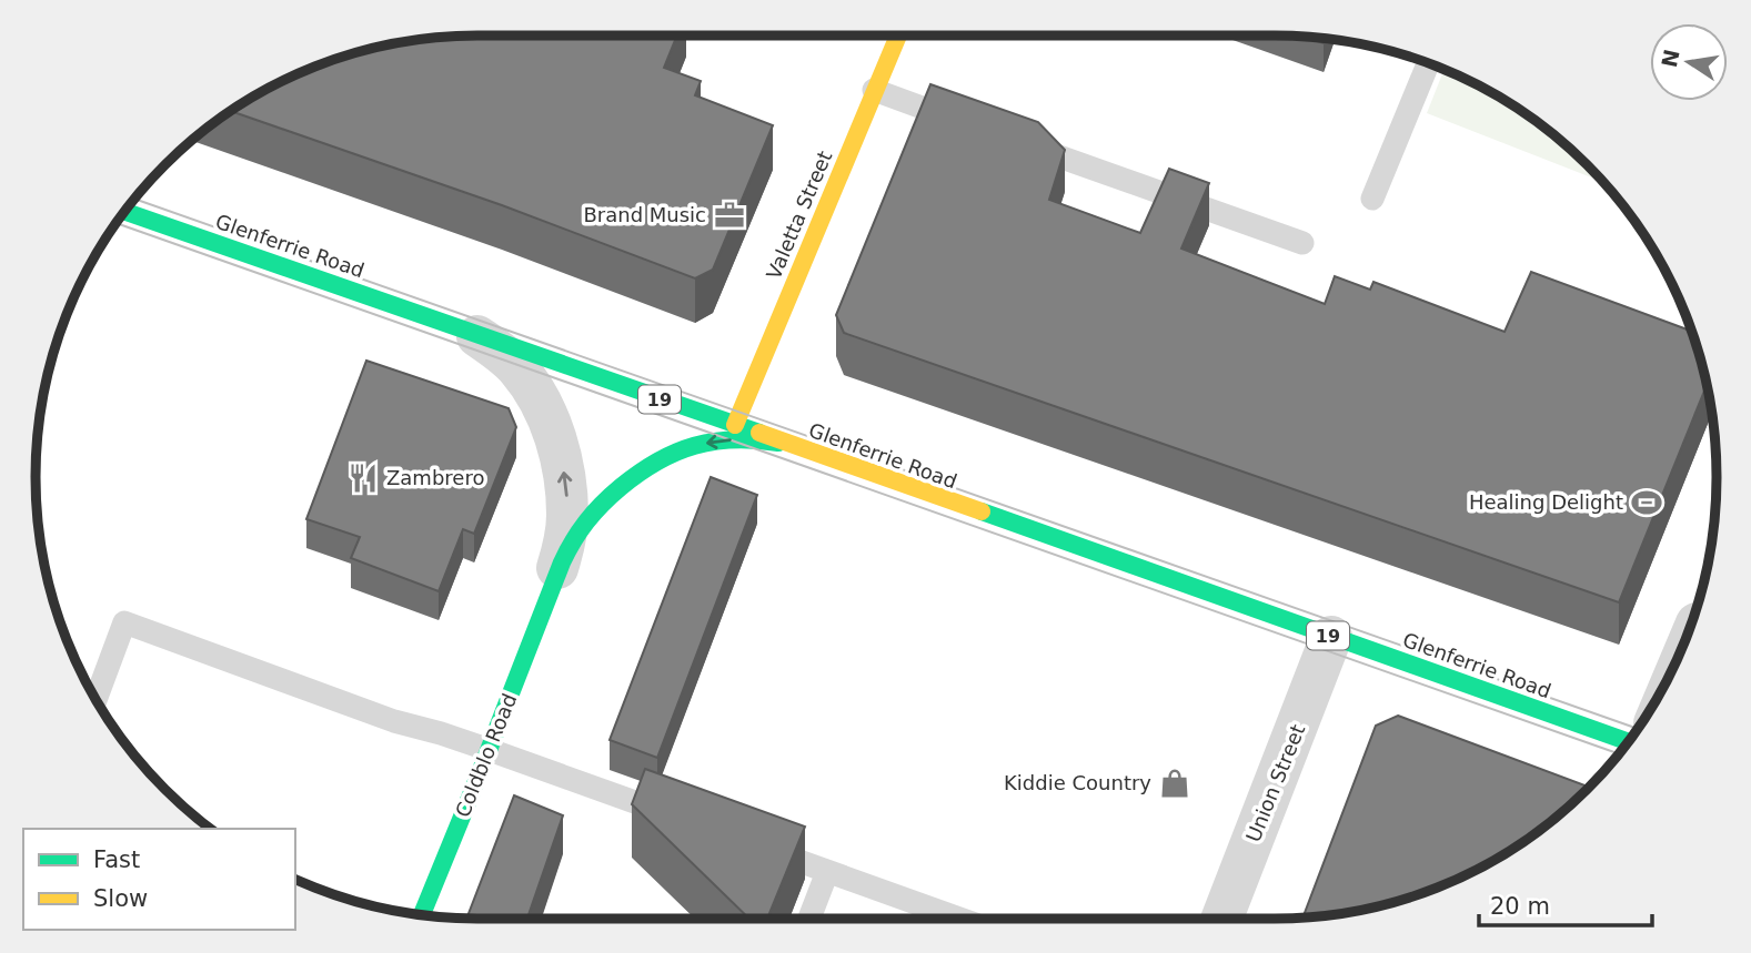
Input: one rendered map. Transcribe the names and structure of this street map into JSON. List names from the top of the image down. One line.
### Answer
{"streets":{"main road":["Valetta Street","Glenferrie Road","19","Coldblo Road"],"street":["Union Street"]},"crossings":[["Valetta Street","Glenferrie Road"],["Glenferrie Road","Coldblo Road"],["Glenferrie Road","Union Street"]],"places":{"office":["Brand Music"],"restaurant":["Zambrero"],"sports":["Healing Delight"],"shop":["Kiddie Country"]},"legend":["Fast","Slow"],"scale_bar":"20 m","north":"left"}
